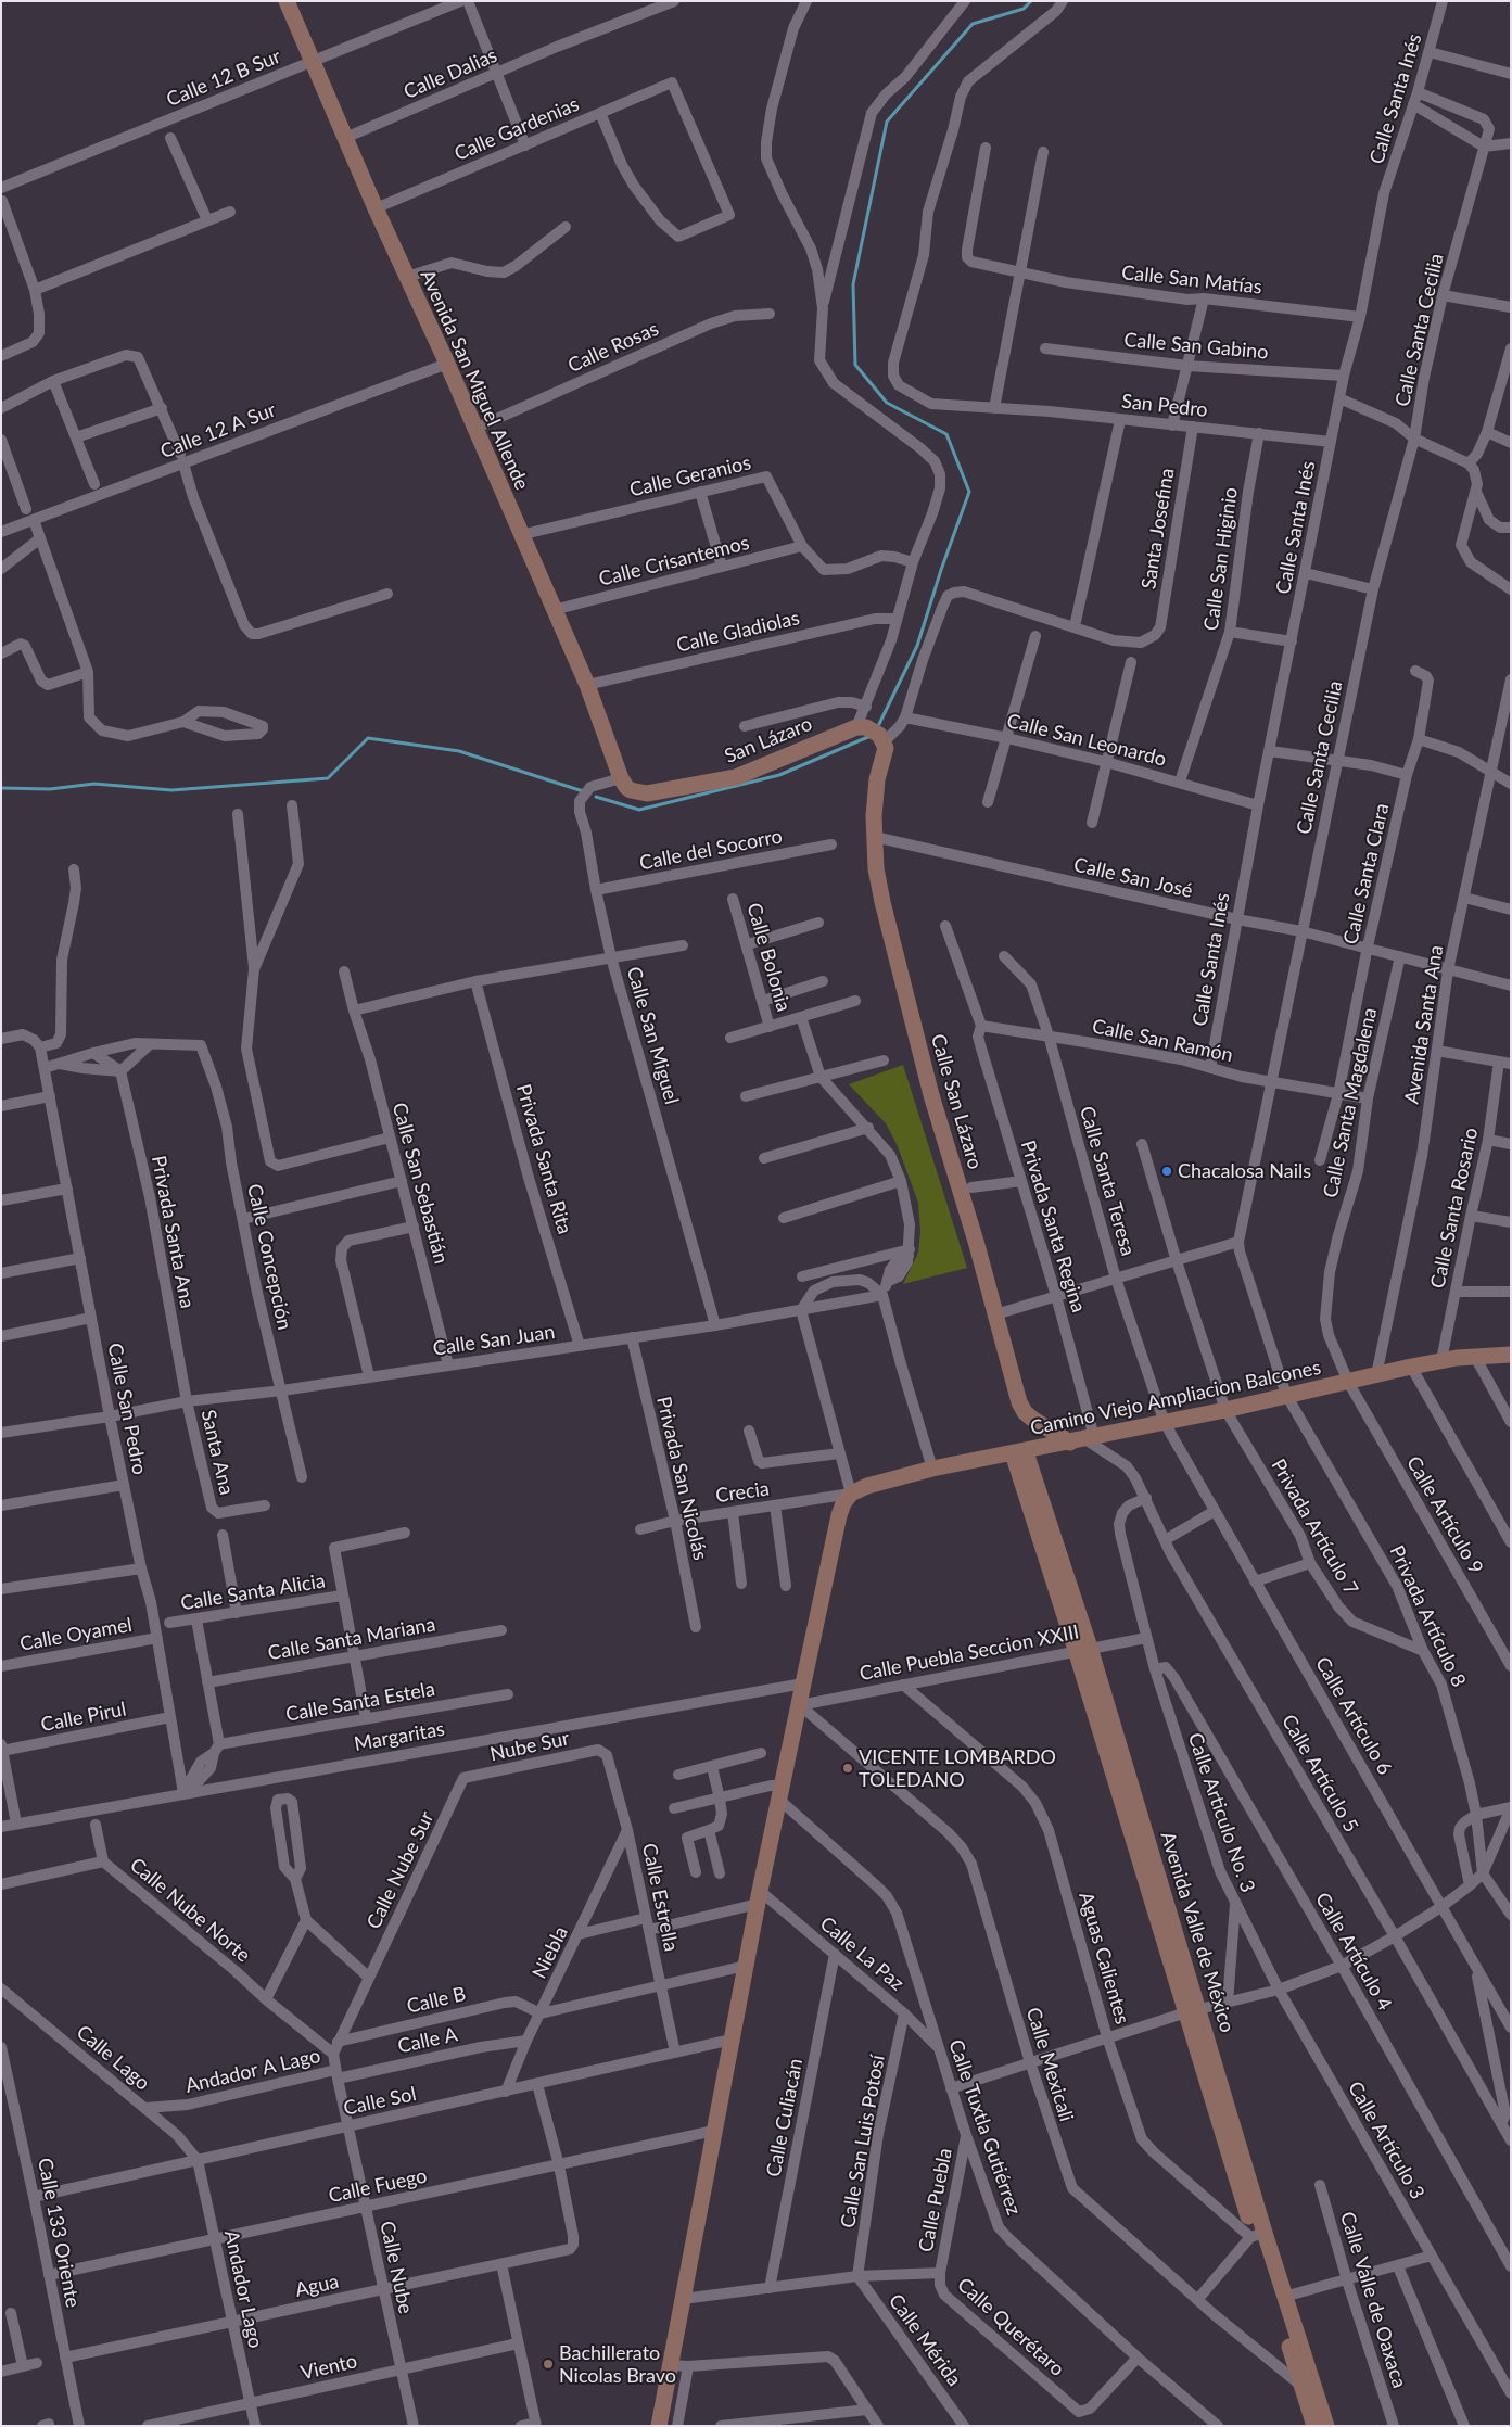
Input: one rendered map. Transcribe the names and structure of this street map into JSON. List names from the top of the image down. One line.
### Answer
{"streets":{"main road":["Avenida San Miguel Allende","San Lázaro","Calle San Lázaro","Camino Viejo Ampliacion Balcones","Avenida Valle de México"],"street":["Calle Dalias","Calle 12 B Sur","Calle Santa Inés","Calle Gardenias","Calle San Matías","Calle Santa Cecilia","Calle San Gabino","Calle Rosas","San Pedro","Calle 12 A Sur","Calle Geranios","Santa Josefina","Calle San Higinio","Calle Crisantemos","Calle Gladiolas","Calle San Leonardo","Calle del Socorro","Calle Santa Clara","Calle San José","Calle Bolonia","Avenida Santa Ana","Calle San Miguel","Calle San Ramón","Calle Santa Magdalena","Privada Santa Rita","Calle Santa Teresa","Calle San Sebastián","Calle Santa Rosario","Privada Santa Regina","Privada Santa Ana","Calle Concepción","Calle San Juan","Calle San Pedro","Santa Ana","Privada San Nicolás","Crecia","Calle Artículo 9","Privada Artículo 7","Calle Santa Alicia","Privada Artículo 8","Calle Oyamel","Calle Santa Mariana","Calle Puebla Seccion XXIII","Calle Santa Estela","Calle Artículo 6","Calle Pirul","Margaritas","Nube Sur","Calle Artículo 5","Calle Articulo No. 3","Calle Nube Sur","Calle Estrella","Calle Nube Norte","Calle Artículo 4","Niebla","Calle La Paz","Aguas Calientes","Calle B","Calle A","Calle Lago","Calle Mexicali","Andador A Lago","Calle Sol","Calle Culiacán","Calle Tuxtla Gutiérrez","Calle Artículo 3","Calle San Luis Potosí","Calle Fuego","Calle Puebla","Calle 133 Oriente","Calle Nube","Agua","Andador Lago","Calle Valle de Oaxaca","Calle Querétaro","Calle Mérida","Viento"]},"crossings":[["Calle Dalias","Avenida San Miguel Allende"],["Calle 12 B Sur","Avenida San Miguel Allende"],["Calle Santa Inés","Calle San Matías"],["Calle Santa Inés","Calle Santa Cecilia"],["Calle Santa Inés","Calle San Gabino"],["Calle Santa Inés","San Pedro"],["Calle Santa Inés","Calle San Leonardo"],["Calle Santa Inés","Calle San José"],["Calle Santa Inés","Calle San Ramón"],["Calle Gardenias","Avenida San Miguel Allende"],["Calle Santa Cecilia","Calle San José"],["Calle Santa Cecilia","Calle San Ramón"],["Calle Santa Cecilia","Camino Viejo Ampliacion Balcones"],["Calle Santa Cecilia","Privada Artículo 8"],["Calle Rosas","Avenida San Miguel Allende"],["Avenida San Miguel Allende","Calle 12 A Sur"],["Avenida San Miguel Allende","Calle Geranios"],["Avenida San Miguel Allende","Calle Crisantemos"],["Avenida San Miguel Allende","Calle Gladiolas"],["Avenida San Miguel Allende","San Lázaro"],["Avenida San Miguel Allende","Calle San Miguel"],["San Pedro","Santa Josefina"],["San Pedro","Calle San Higinio"],["Calle Geranios","Calle Crisantemos"],["Calle San Higinio","Calle San Leonardo"],["San Lázaro","Calle San Miguel"],["San Lázaro","Calle San Lázaro"],["Calle del Socorro","Calle San Miguel"],["Calle Santa Clara","Calle San José"],["Calle Santa Clara","Calle San Ramón"],["Calle San José","Avenida Santa Ana"],["Calle San José","Calle San Lázaro"],["Calle San José","Calle Santa Magdalena"],["Avenida Santa Ana","Camino Viejo Ampliacion Balcones"],["Calle San Miguel","Calle San Juan"],["Calle San Ramón","Calle Santa Magdalena"],["Calle San Ramón","Calle Santa Teresa"],["Calle San Ramón","Privada Santa Regina"],["Calle San Lázaro","Privada Santa Regina"],["Calle San Lázaro","Camino Viejo Ampliacion Balcones"],["Calle San Lázaro","Calle Artículo 5"],["Calle Santa Magdalena","Camino Viejo Ampliacion Balcones"],["Calle Santa Magdalena","Calle Artículo 9"],["Privada Santa Rita","Calle San Juan"],["Calle Santa Teresa","Camino Viejo Ampliacion Balcones"],["Calle Santa Teresa","Calle Artículo 6"],["Calle San Sebastián","Calle San Juan"],["Calle Santa Rosario","Camino Viejo Ampliacion Balcones"],["Privada Santa Regina","Camino Viejo Ampliacion Balcones"],["Privada Santa Regina","Calle Artículo 5"],["Privada Santa Ana","Calle San Juan"],["Privada Santa Ana","Santa Ana"],["Calle Concepción","Calle San Juan"],["Calle San Juan","Calle San Pedro"],["Calle San Juan","Santa Ana"],["Calle San Juan","Privada San Nicolás"],["Camino Viejo Ampliacion Balcones","Crecia"],["Camino Viejo Ampliacion Balcones","Calle Artículo 9"],["Camino Viejo Ampliacion Balcones","Privada Artículo 7"],["Camino Viejo Ampliacion Balcones","Privada Artículo 8"],["Camino Viejo Ampliacion Balcones","Calle Artículo 6"],["Camino Viejo Ampliacion Balcones","Calle Artículo 5"],["Camino Viejo Ampliacion Balcones","Avenida Valle de México"],["Calle San Pedro","Calle Oyamel"],["Calle San Pedro","Calle Pirul"],["Calle San Pedro","Margaritas"],["Privada San Nicolás","Crecia"],["Privada Artículo 7","Privada Artículo 8"],["Calle Puebla Seccion XXIII","Calle Articulo No. 3"],["Calle Puebla Seccion XXIII","Avenida Valle de México"],["Calle Puebla Seccion XXIII","Aguas Calientes"],["Calle Puebla Seccion XXIII","Calle Mexicali"],["Nube Sur","Calle Nube Sur"],["Nube Sur","Calle Estrella"],["Calle Articulo No. 3","Calle Artículo 4"],["Calle Articulo No. 3","Calle Artículo 3"],["Calle Nube Sur","Calle Nube Norte"],["Calle Nube Sur","Calle B"],["Calle Nube Sur","Calle Nube"],["Calle Estrella","Niebla"],["Calle Estrella","Calle Sol"],["Calle Nube Norte","Calle Nube"],["Avenida Valle de México","Aguas Calientes"],["Avenida Valle de México","Calle Mexicali"],["Niebla","Calle B"],["Niebla","Calle A"],["Niebla","Calle Sol"],["Calle La Paz","Calle Culiacán"],["Calle La Paz","Calle Tuxtla Gutiérrez"],["Calle La Paz","Calle San Luis Potosí"],["Calle A","Andador A Lago"],["Calle A","Calle Nube"],["Calle Lago","Andador A Lago"],["Calle Lago","Calle Sol"],["Calle Lago","Andador Lago"],["Andador A Lago","Calle Nube"],["Calle Sol","Calle 133 Oriente"],["Calle Sol","Calle Nube"],["Calle Sol","Andador Lago"],["Calle Culiacán","Calle Querétaro"],["Calle Tuxtla Gutiérrez","Calle Puebla"],["Calle Tuxtla Gutiérrez","Calle Querétaro"],["Calle San Luis Potosí","Calle Querétaro"],["Calle San Luis Potosí","Calle Mérida"],["Calle Fuego","Calle 133 Oriente"],["Calle Fuego","Calle Nube"],["Calle Fuego","Agua"],["Calle Fuego","Andador Lago"],["Calle Puebla","Calle Querétaro"],["Calle 133 Oriente","Agua"],["Calle Nube","Agua"],["Calle Nube","Viento"],["Agua","Andador Lago"],["Andador Lago","Viento"],["Calle Querétaro","Calle Mérida"]],"places":["Chacalosa Nails","VICENTE LOMBARDO TOLEDANO","Bachillerato Nicolas Bravo"]}
